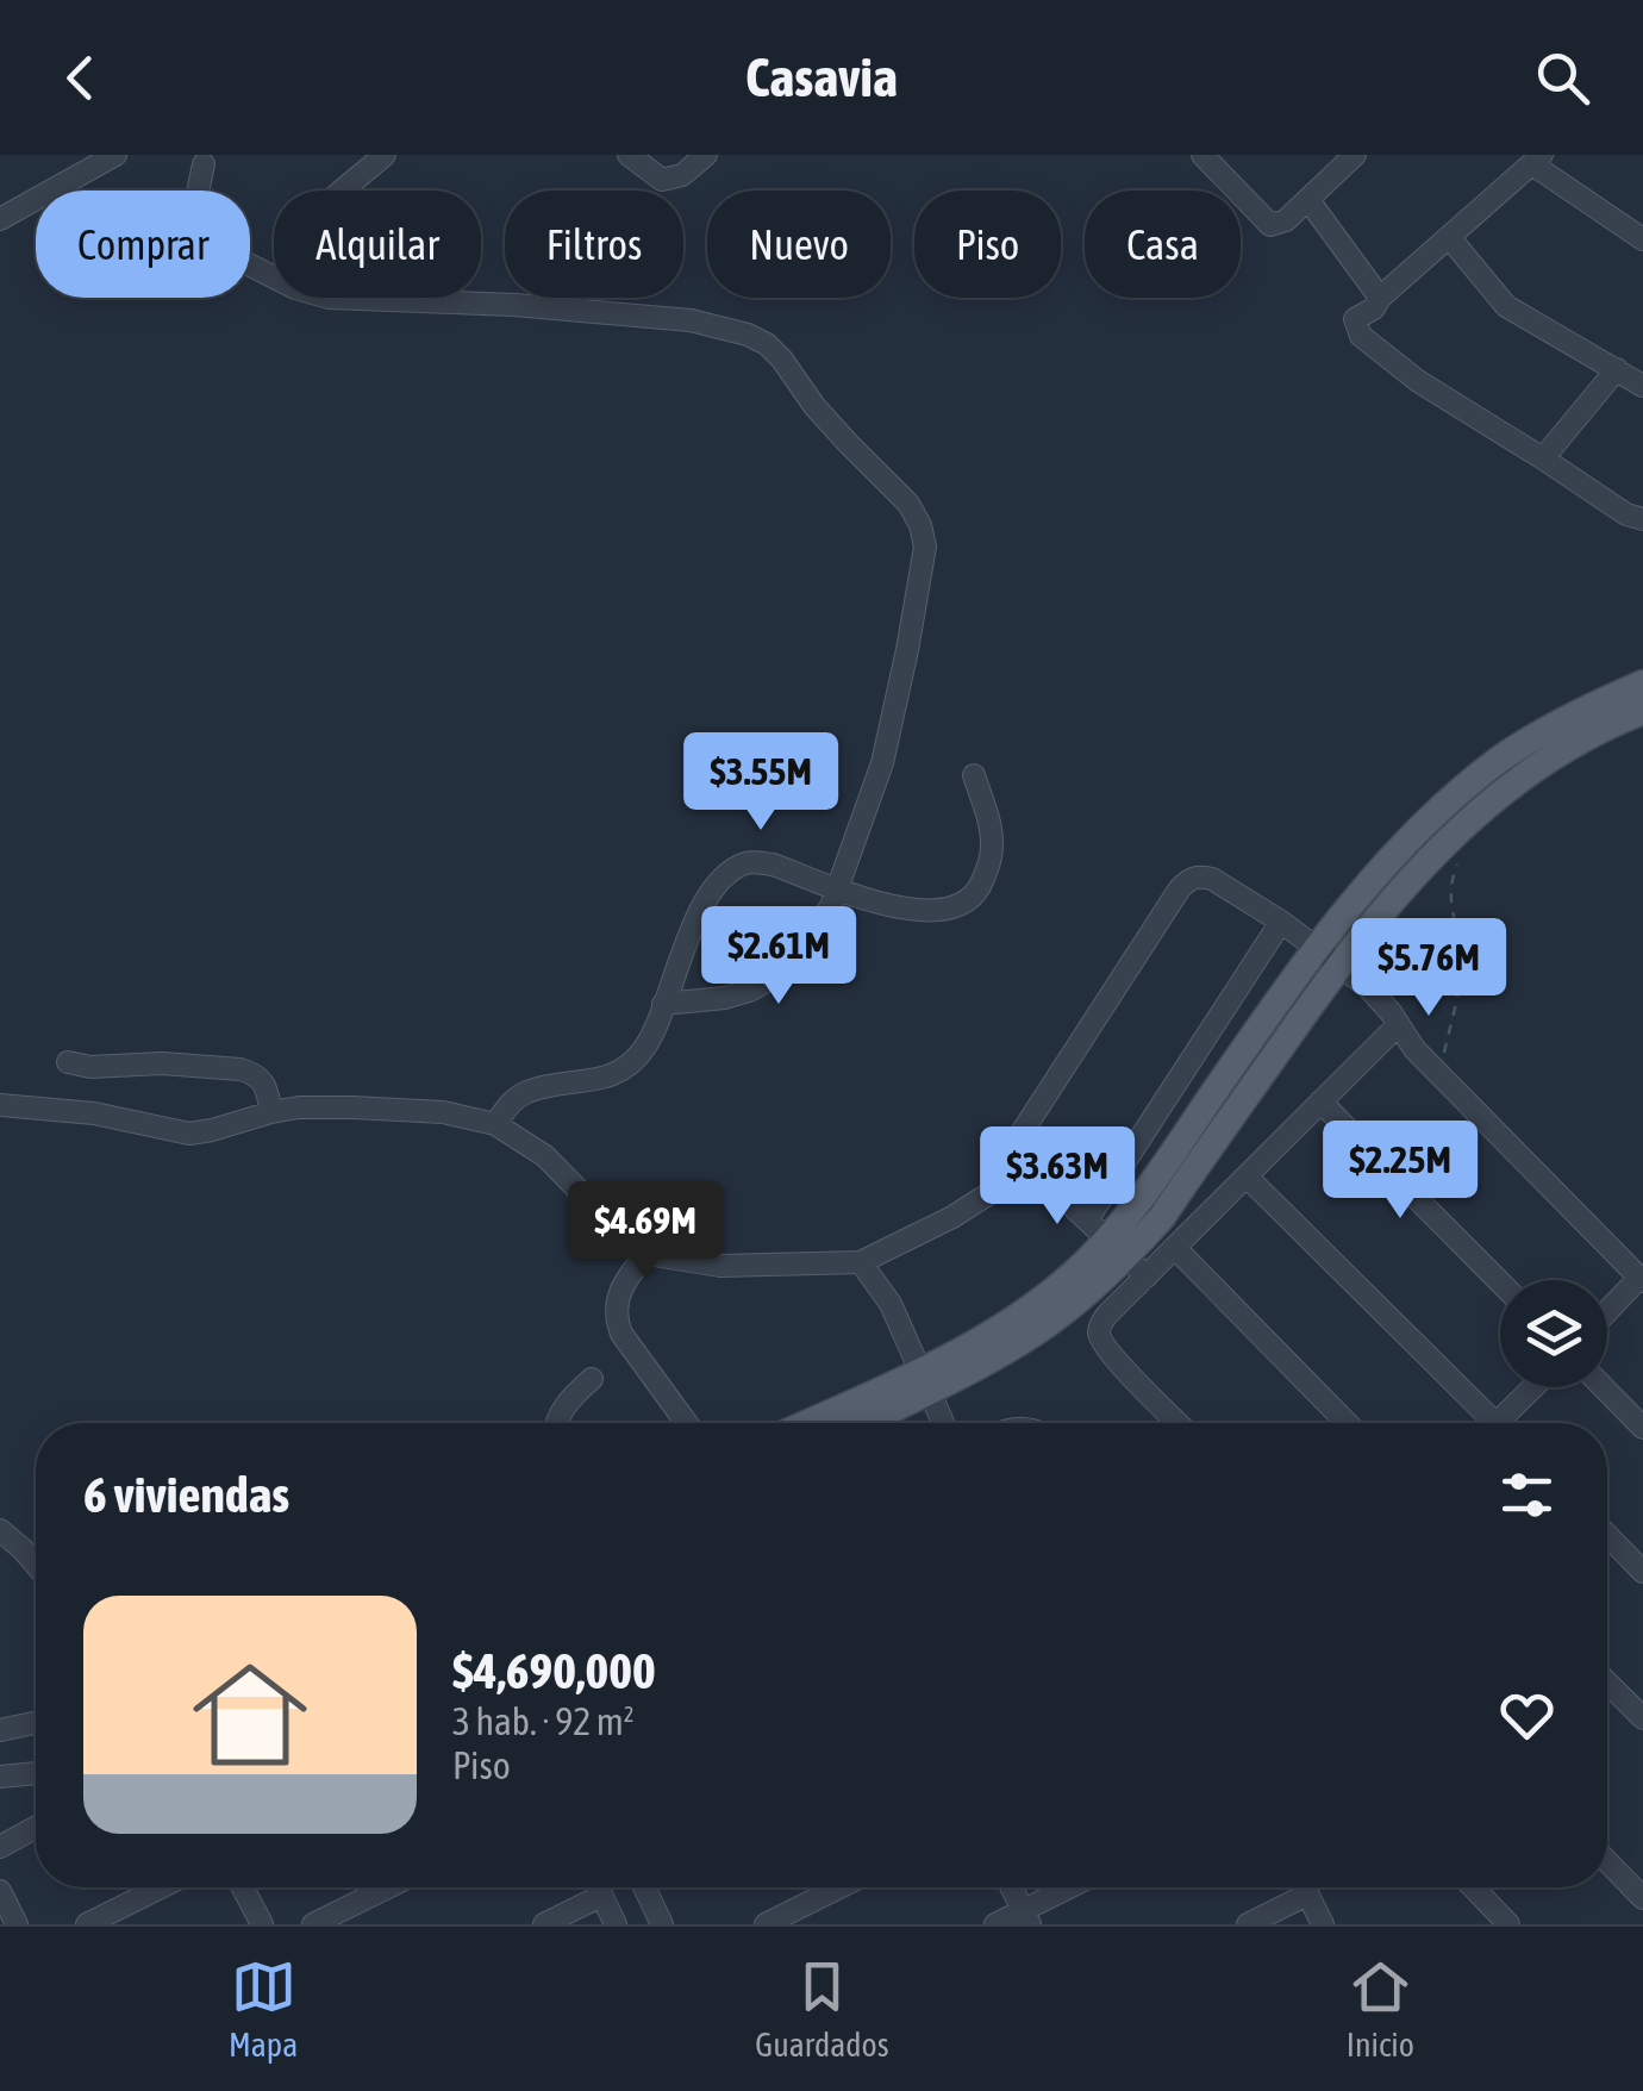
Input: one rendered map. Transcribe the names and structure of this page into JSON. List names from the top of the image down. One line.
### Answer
{"page":{"header":"Casavia","chip":["Comprar","Alquilar","Filtros","Nuevo","Piso","Casa"],"price":["$3.55M","$2.61M","$5.76M","$2.25M","$3.63M","$4.69M"],"heading":"6 viviendas","list":[{"name":"$4,690,000","note":"3 hab. · 92 m² · Piso"}],"tabs":["Mapa","Guardados","Inicio"]}}
